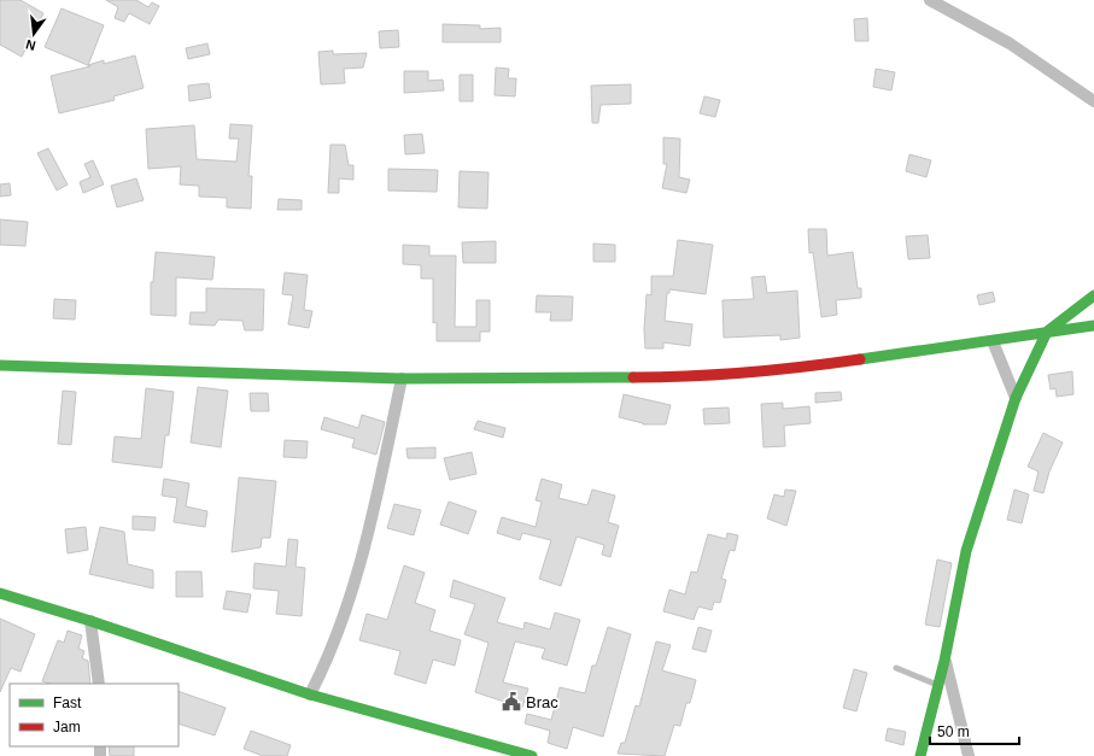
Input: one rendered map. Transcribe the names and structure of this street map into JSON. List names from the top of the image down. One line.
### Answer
{"places":{"public building":["Brac"]},"legend":["Fast","Jam"],"scale_bar":"50 m","north":"bottom"}
